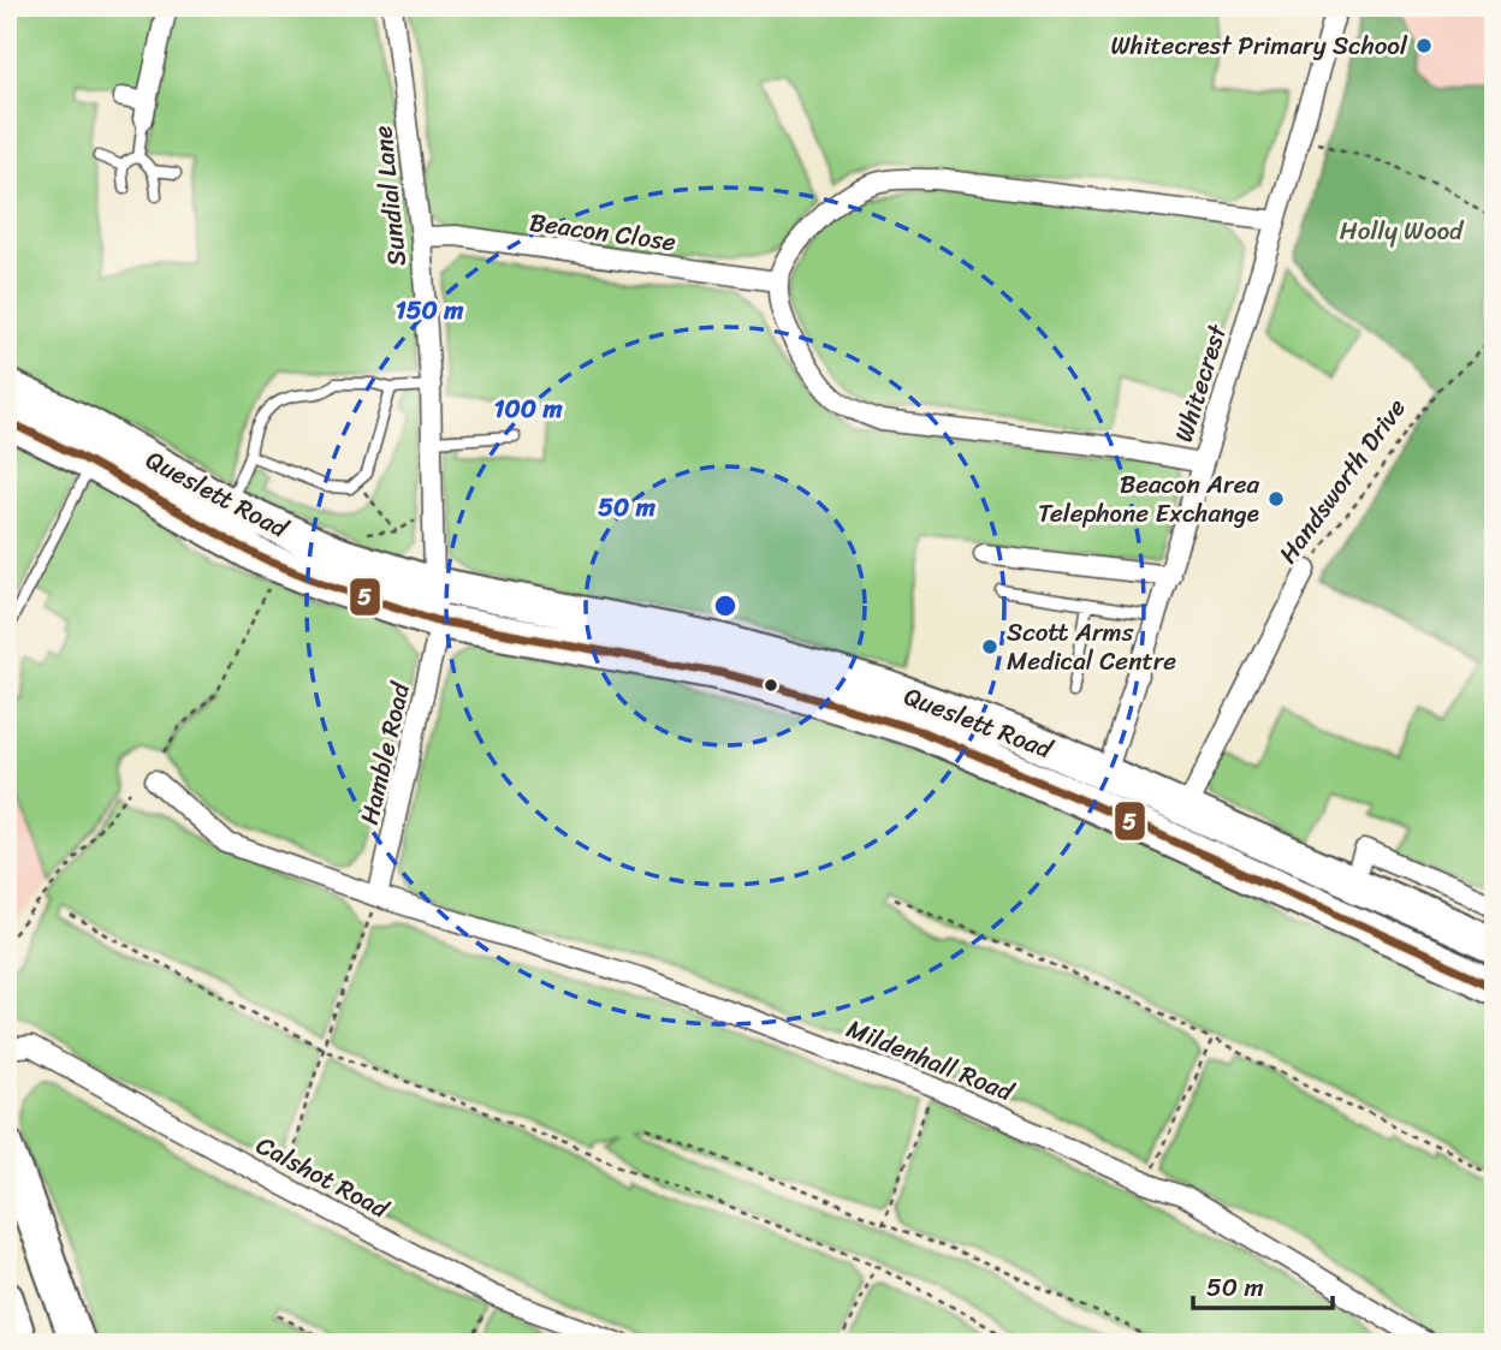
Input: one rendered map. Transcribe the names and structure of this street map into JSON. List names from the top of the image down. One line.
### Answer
{"streets":{"highway":["Queslett Road"],"street":["Sundial Lane","Beacon Close","Whitecrest","Handsworth Drive","Hamble Road","Mildenhall Road","Calshot Road"]},"crossings":[["Sundial Lane","Beacon Close"],["Sundial Lane","Queslett Road"],["Whitecrest","Queslett Road"],["Handsworth Drive","Queslett Road"],["Queslett Road","Hamble Road"],["Hamble Road","Mildenhall Road"]],"parks":["Holly Wood"],"places":["Whitecrest Primary School","Beacon Area Telephone Exchange","Scott Arms Medical Centre"],"lines":["transit line 5"],"scale_bar":"50 m","rings":["150 m","100 m","50 m"]}
